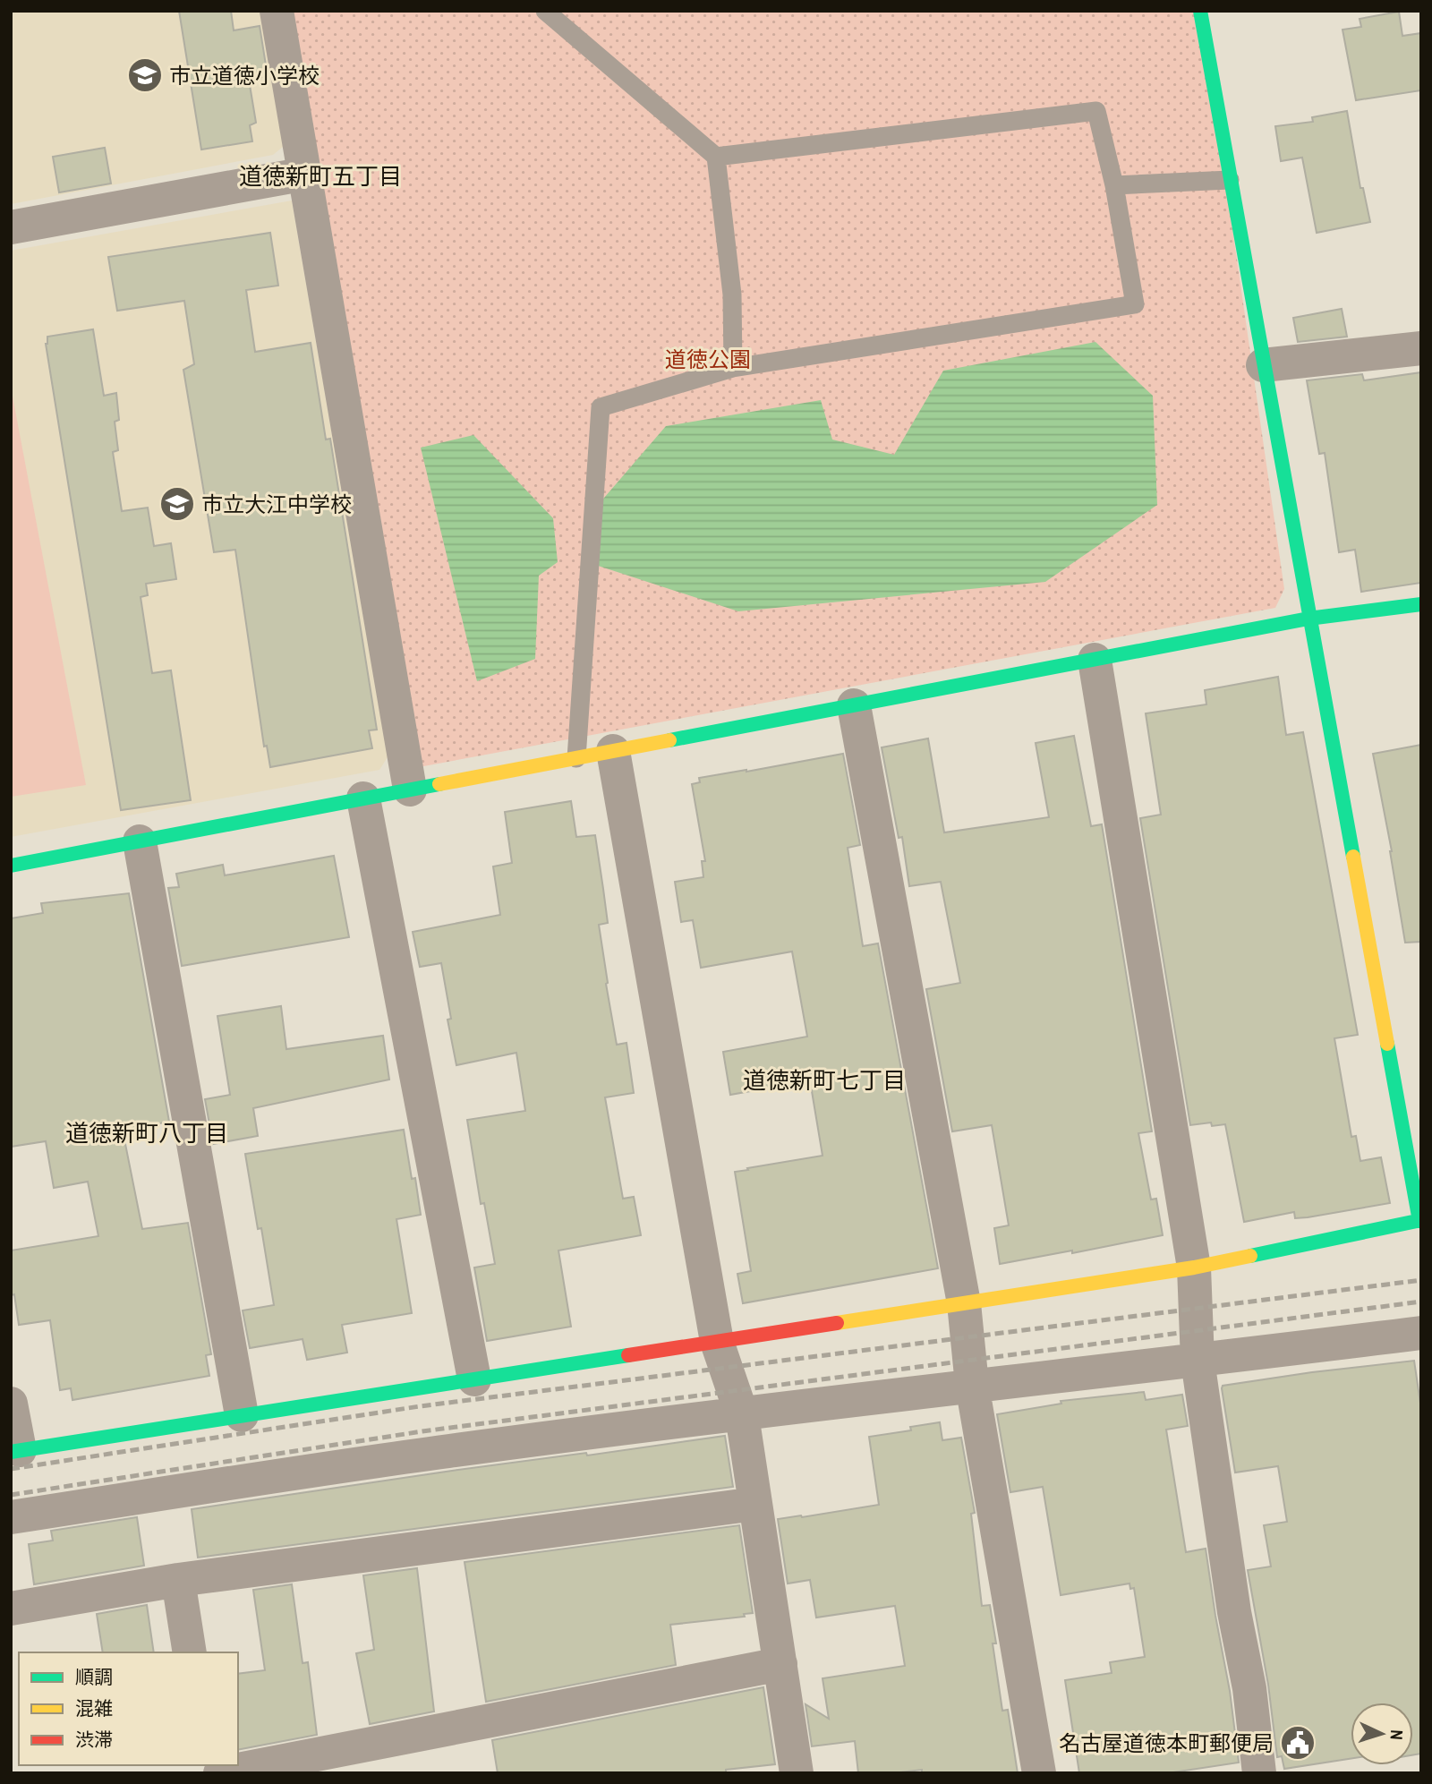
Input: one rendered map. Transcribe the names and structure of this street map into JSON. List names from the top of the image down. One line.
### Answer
{"districts":["道徳新町五丁目","道徳新町七丁目","道徳新町八丁目"],"parks":["道徳公園"],"places":{"school or university":["市立道徳小学校","市立大江中学校"],"public building":["名古屋道徳本町郵便局"]},"legend":["順調","混雑","渋滞"],"north":"right"}
